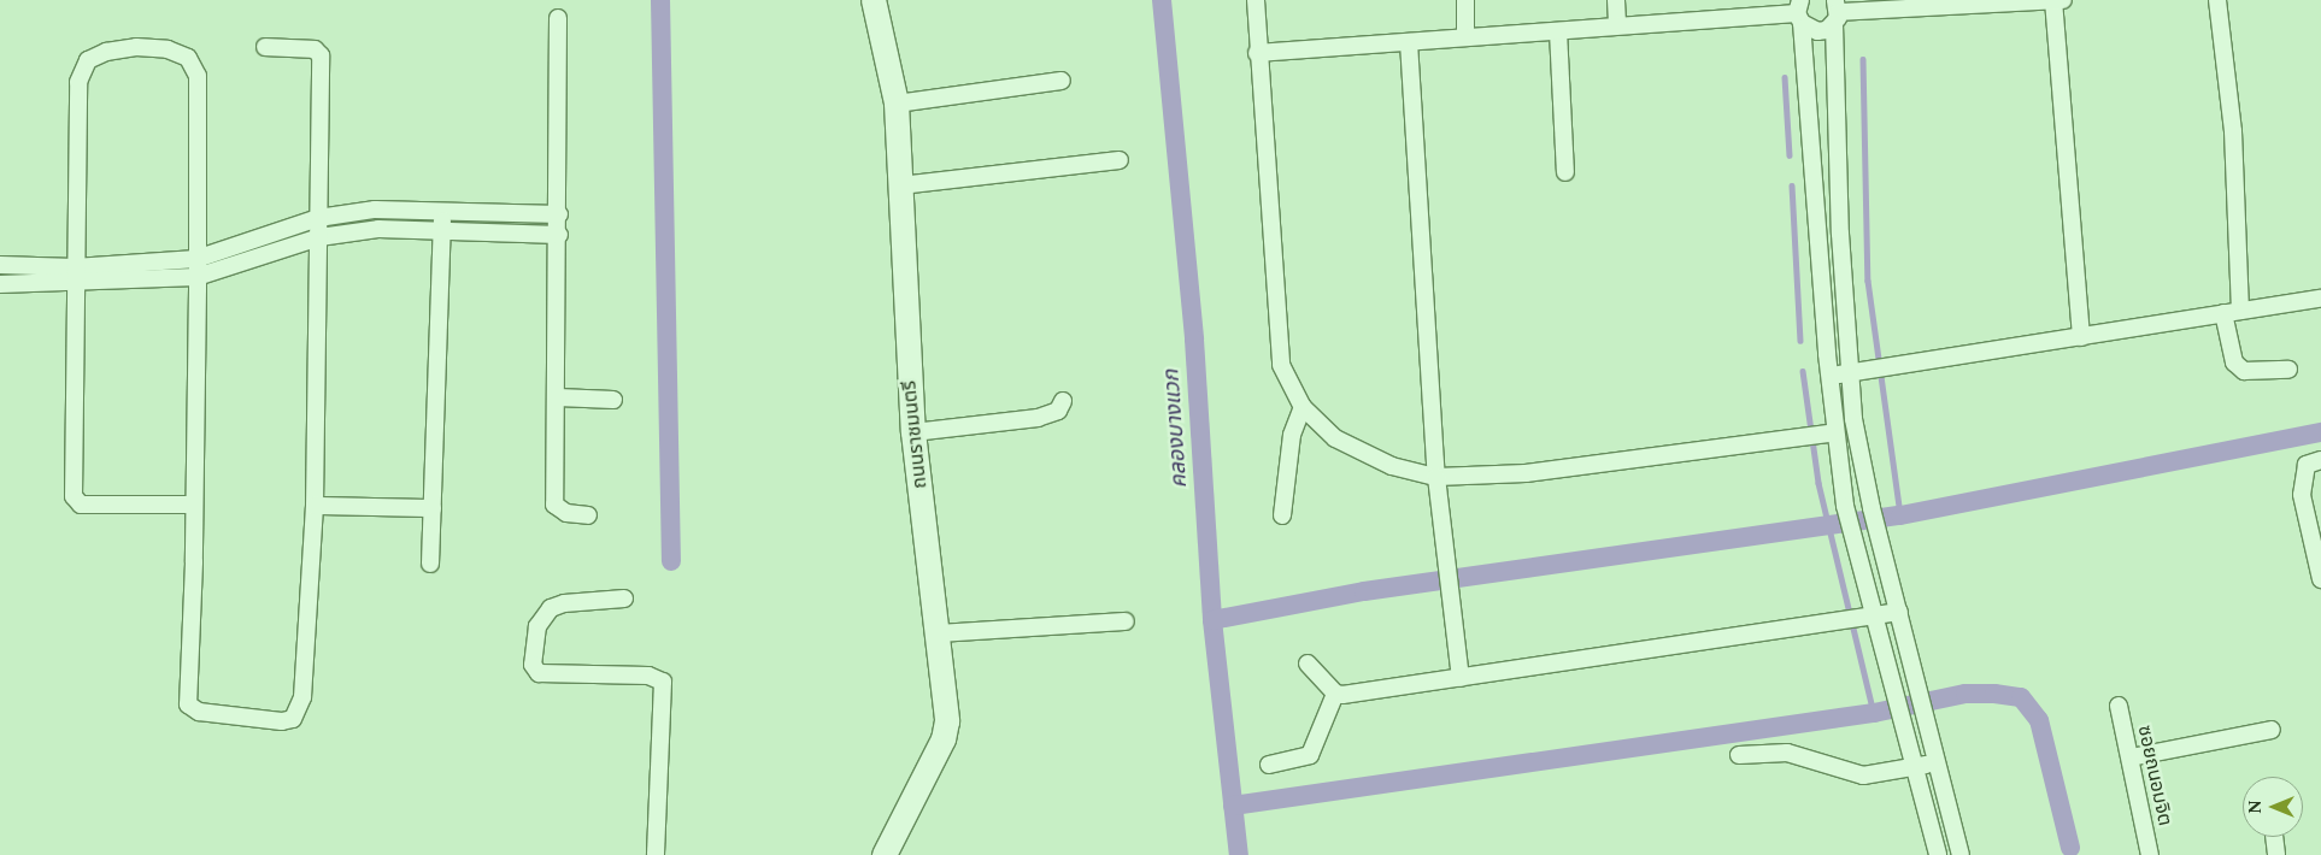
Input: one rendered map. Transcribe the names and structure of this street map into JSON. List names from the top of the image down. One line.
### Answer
{"streets":{"street":["ถนนราชมนตรี","ซอยถนอมจิต"]},"water":["คลองบางแวก"],"north":"left"}
